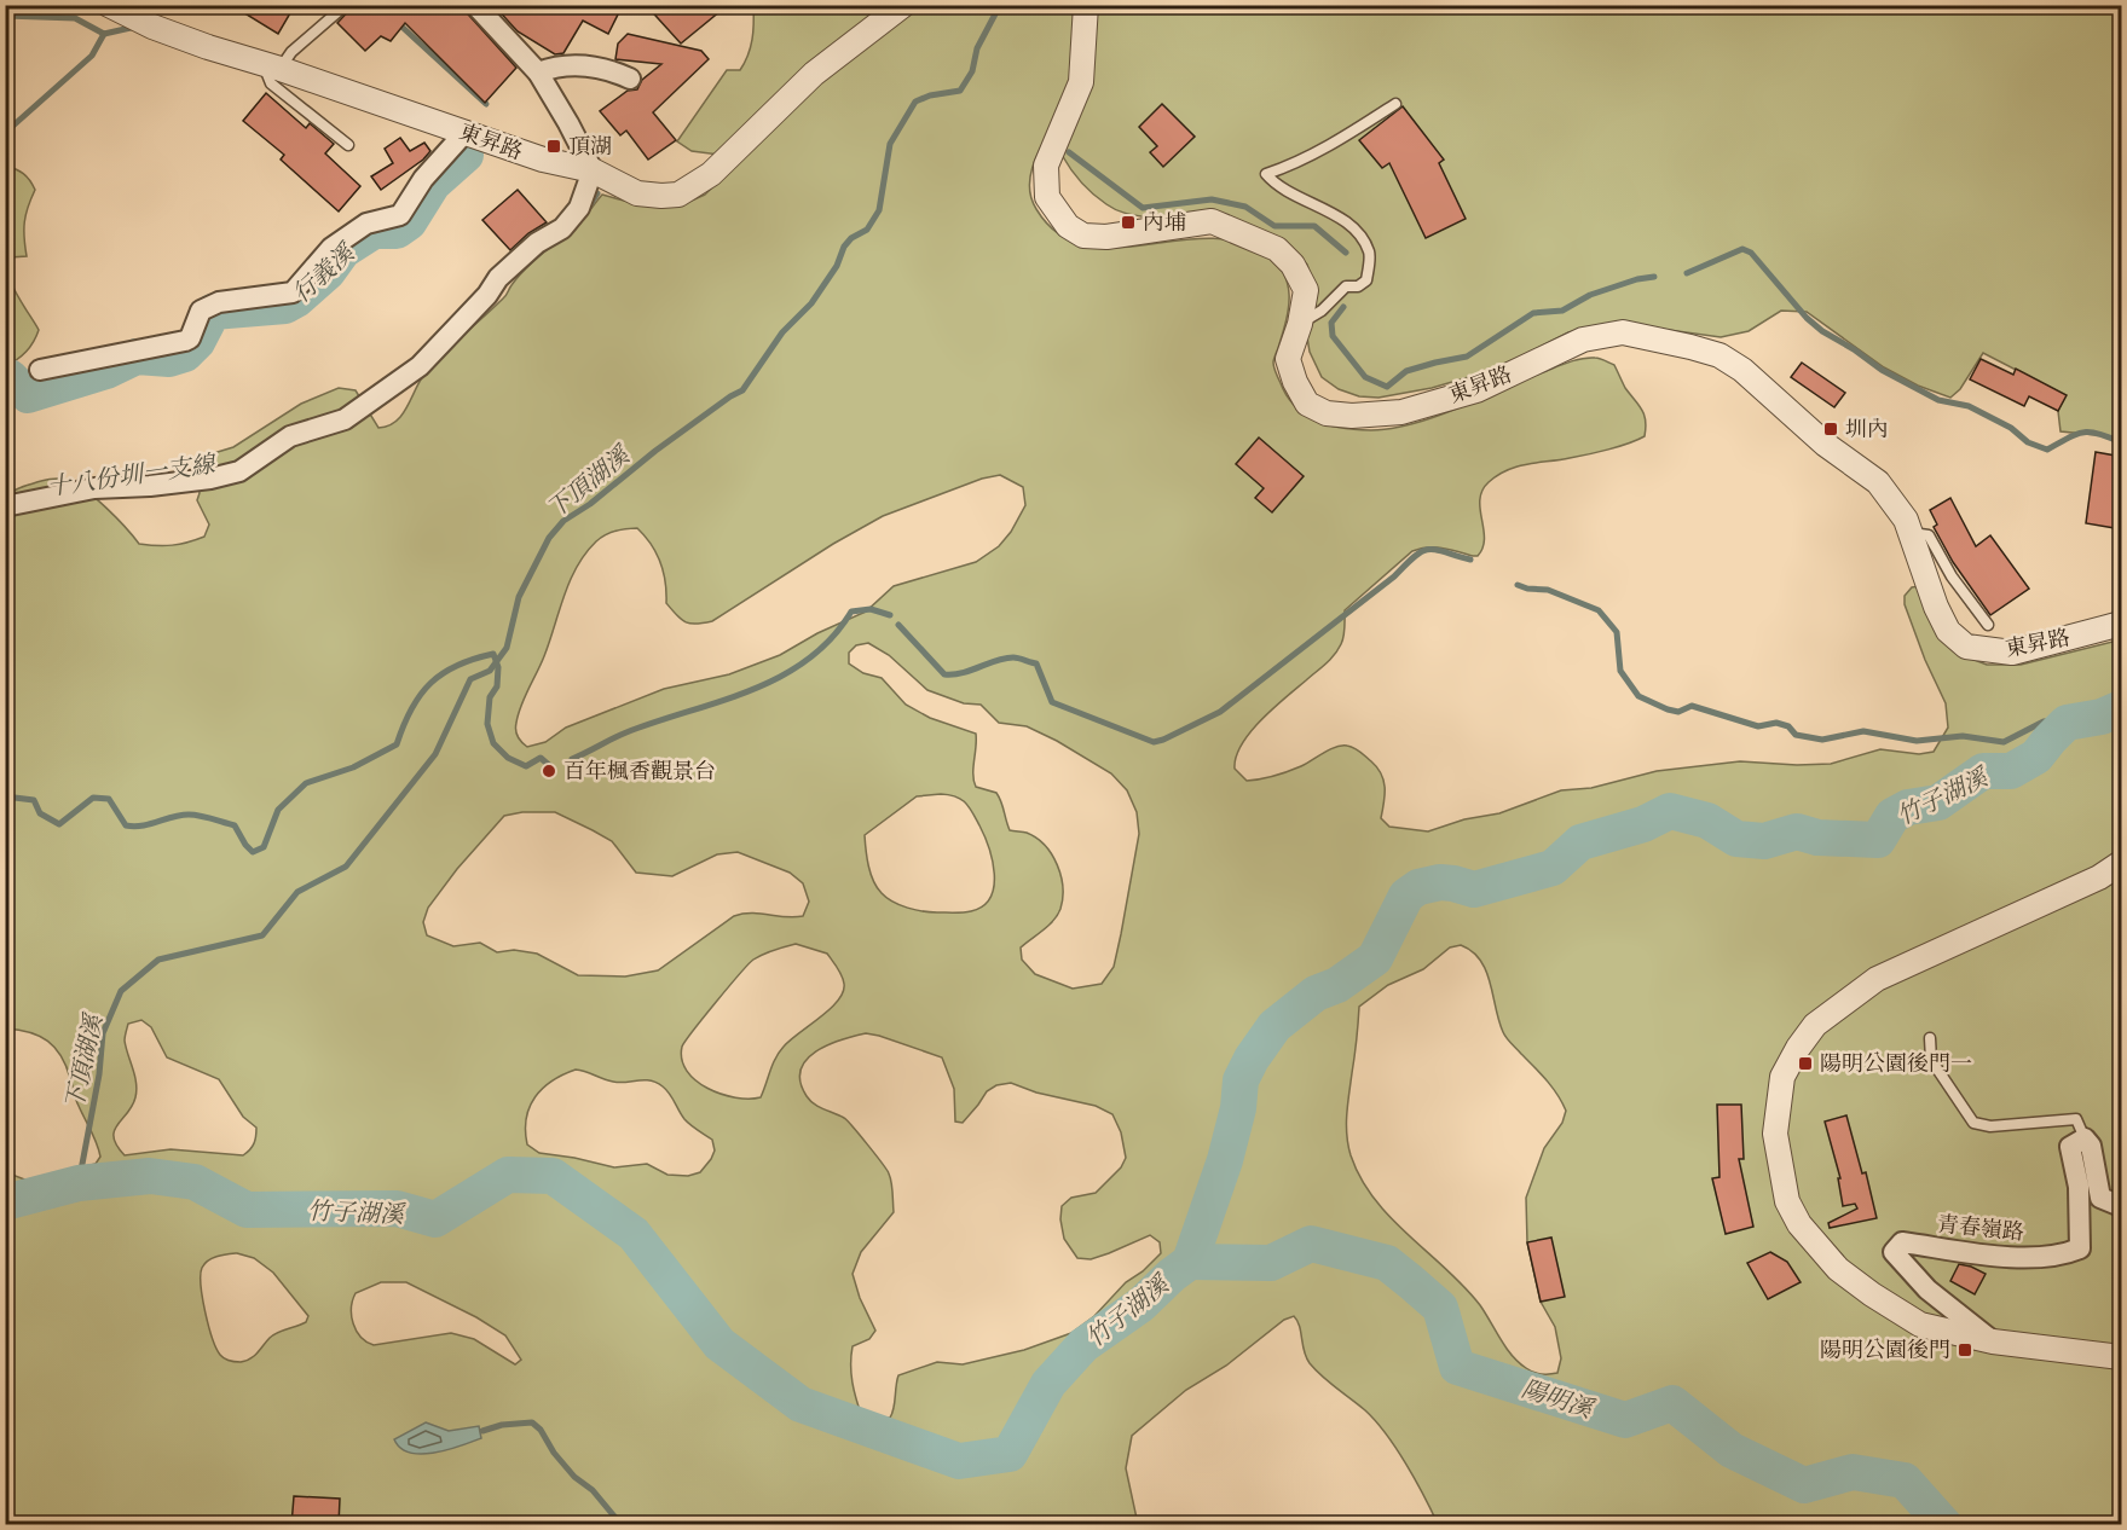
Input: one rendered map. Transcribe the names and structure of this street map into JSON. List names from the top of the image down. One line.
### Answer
{"streets":{"street":["東昇路","青春嶺路"]},"water":["行義溪","十八份圳一支線","下頂湖溪","竹子湖溪","陽明溪"],"places":{"transit":["頂湖","內埔","圳內","陽明公園後門一","陽明公園後門"],"other":["百年楓香觀景台"]}}
